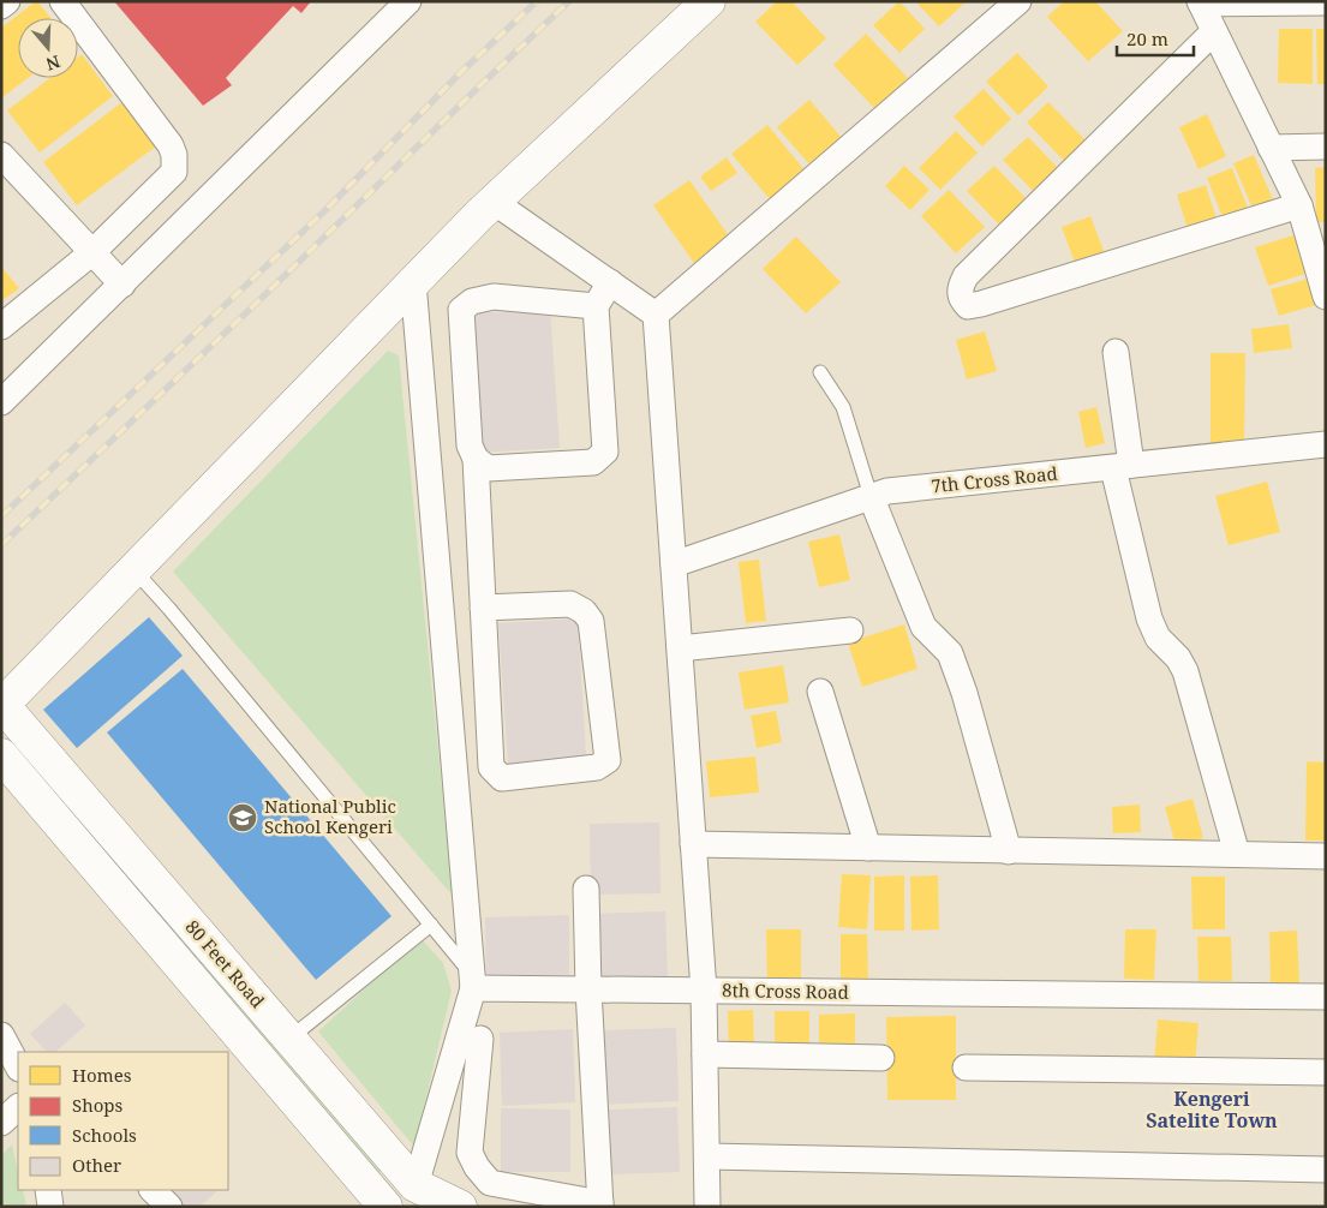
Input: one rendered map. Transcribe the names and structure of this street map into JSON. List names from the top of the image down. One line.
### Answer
{"streets":{"street":["7th Cross Road","80 Feet Road","8th Cross Road"]},"districts":["Kengeri Satelite Town"],"places":{"school or university":["National Public School Kengeri"]},"legend":["Homes","Shops","Schools","Other"],"scale_bar":"20 m","north":"bottom"}
